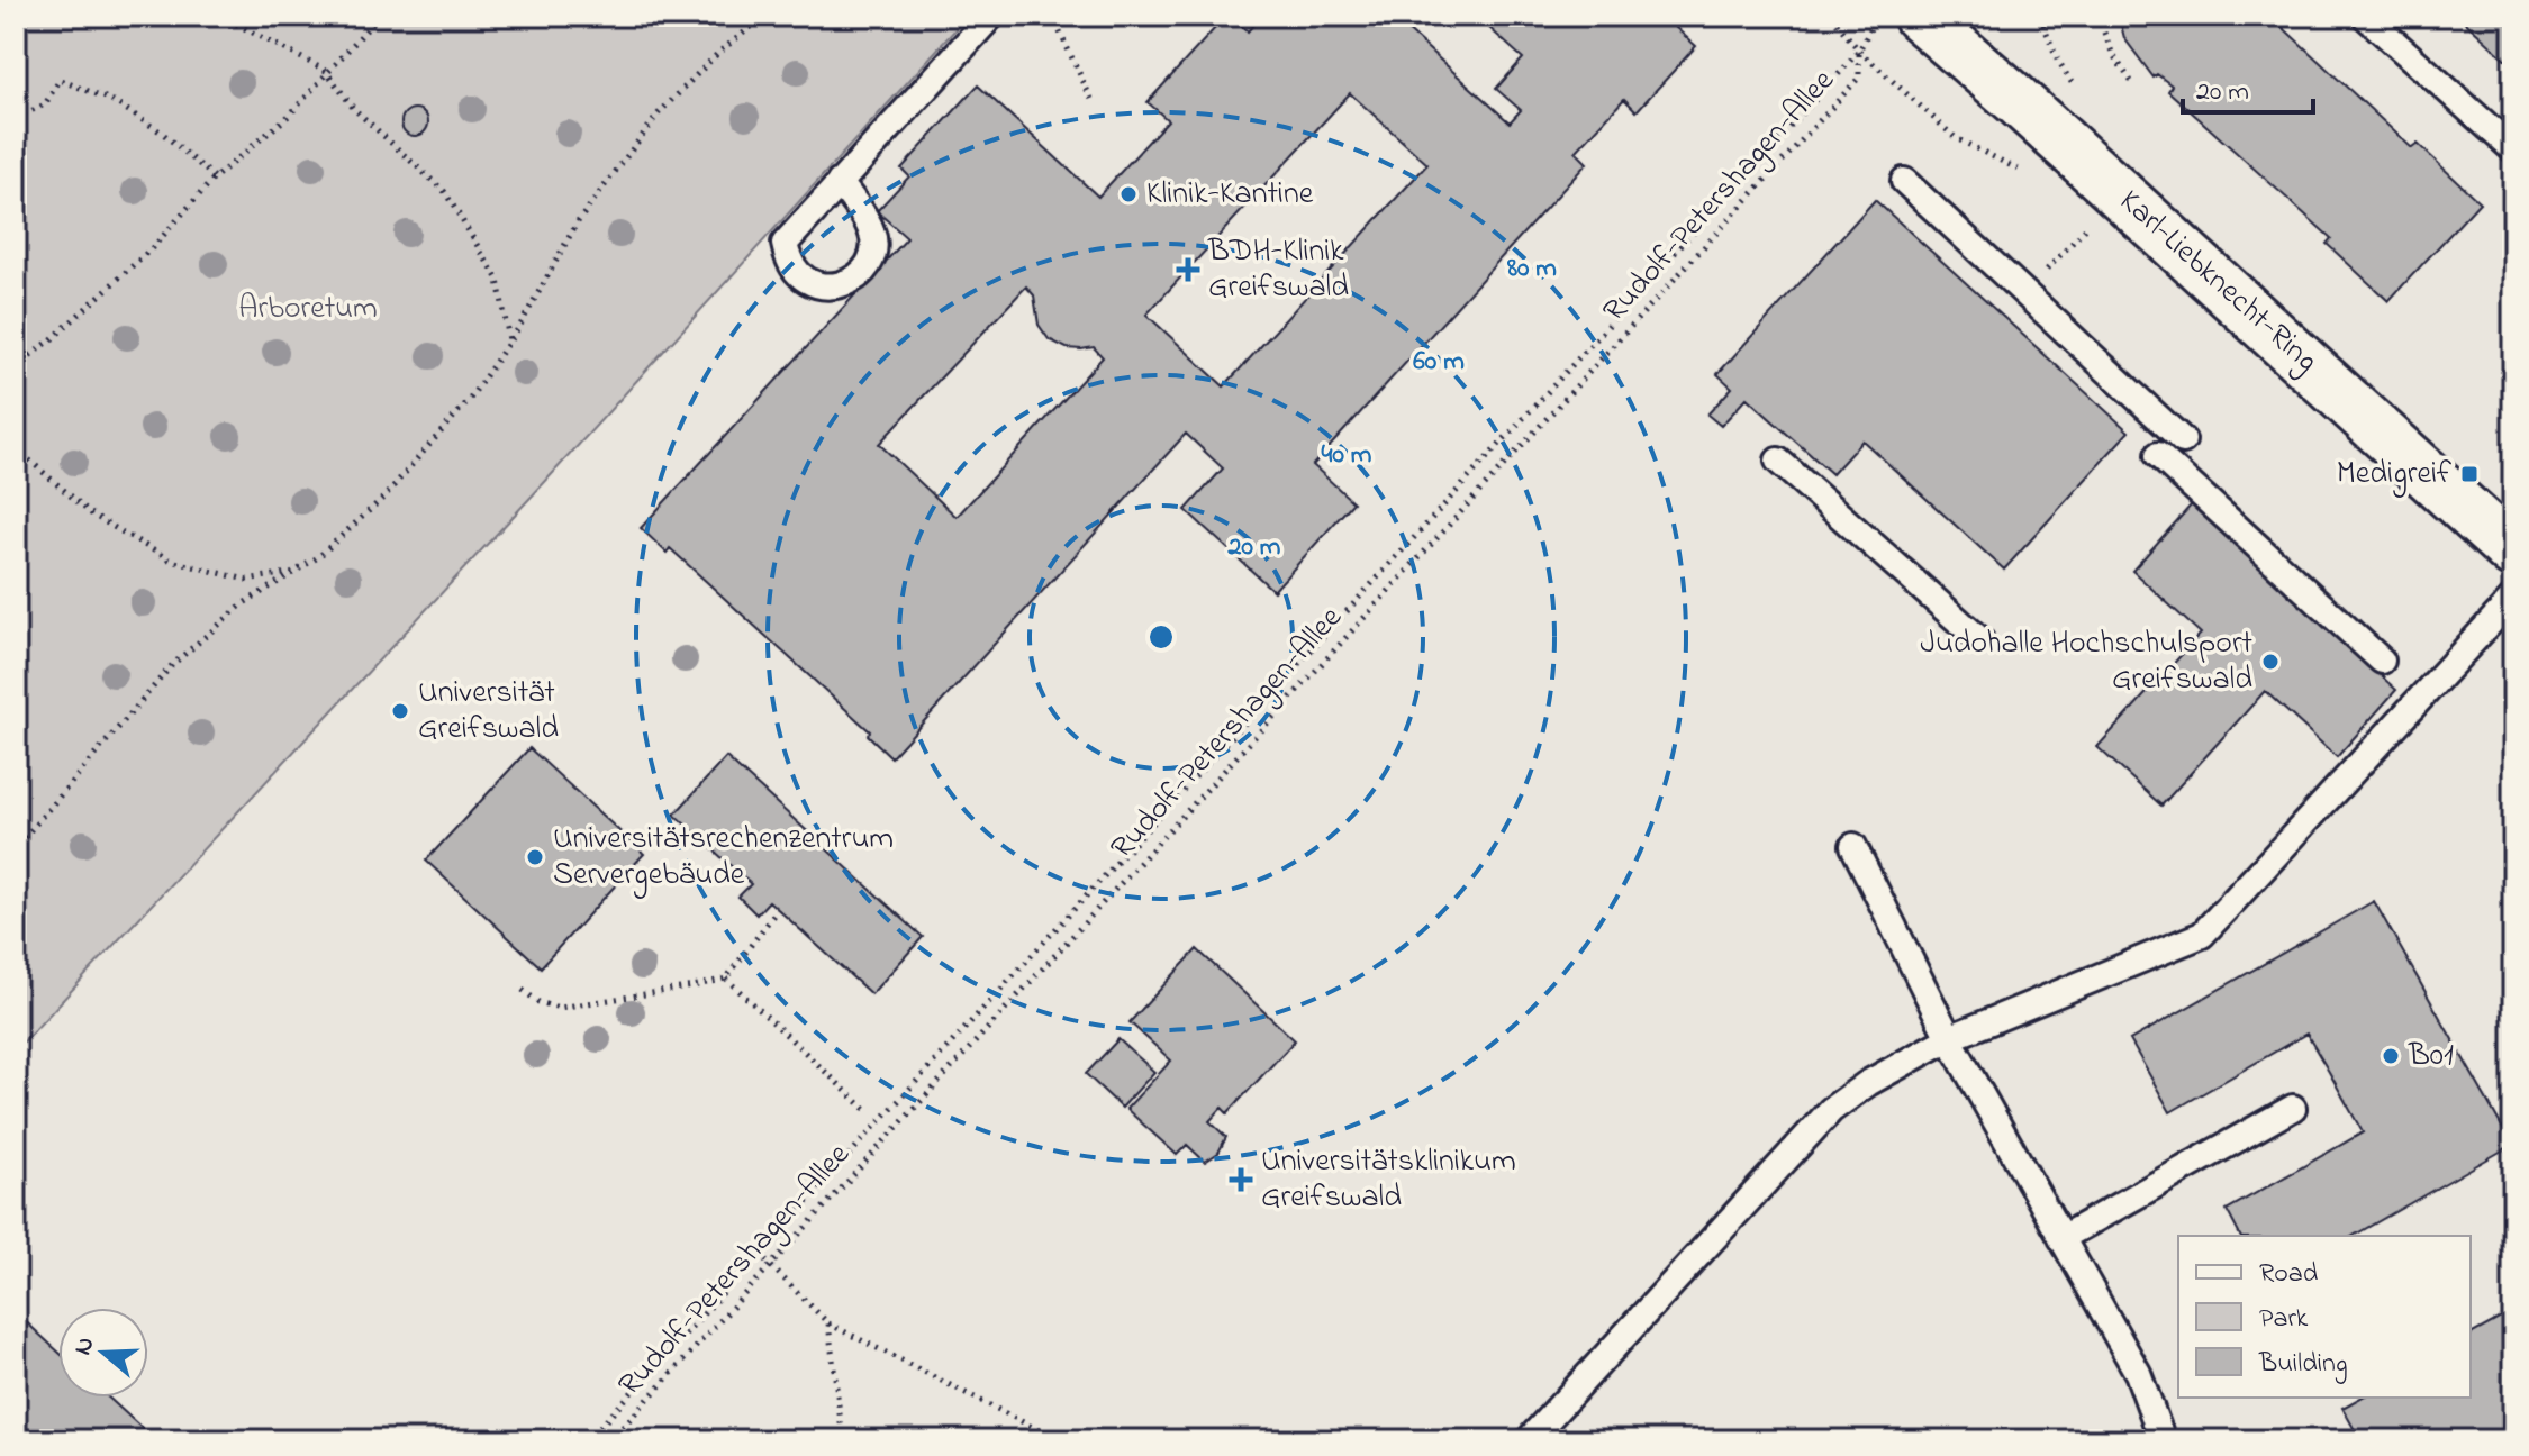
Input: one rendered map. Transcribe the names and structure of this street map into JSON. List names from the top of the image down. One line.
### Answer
{"streets":{"street":["Karl-Liebknecht-Ring"],"path":["Rudolf-Petershagen-Allee"]},"parks":["Arboretum"],"places":{"other":["Klinik-Kantine","Judohalle Hochschulsport Greifswald","Universität Greifswald","Universitätsrechenzentrum Servergebäude","B01"],"health":["BDH-Klinik Greifswald","Universitätsklinikum Greifswald"],"transit":["Medigreif"]},"legend":["Road","Park","Building"],"scale_bar":"20 m","north":"left","rings":["80 m","60 m","40 m","20 m"]}
